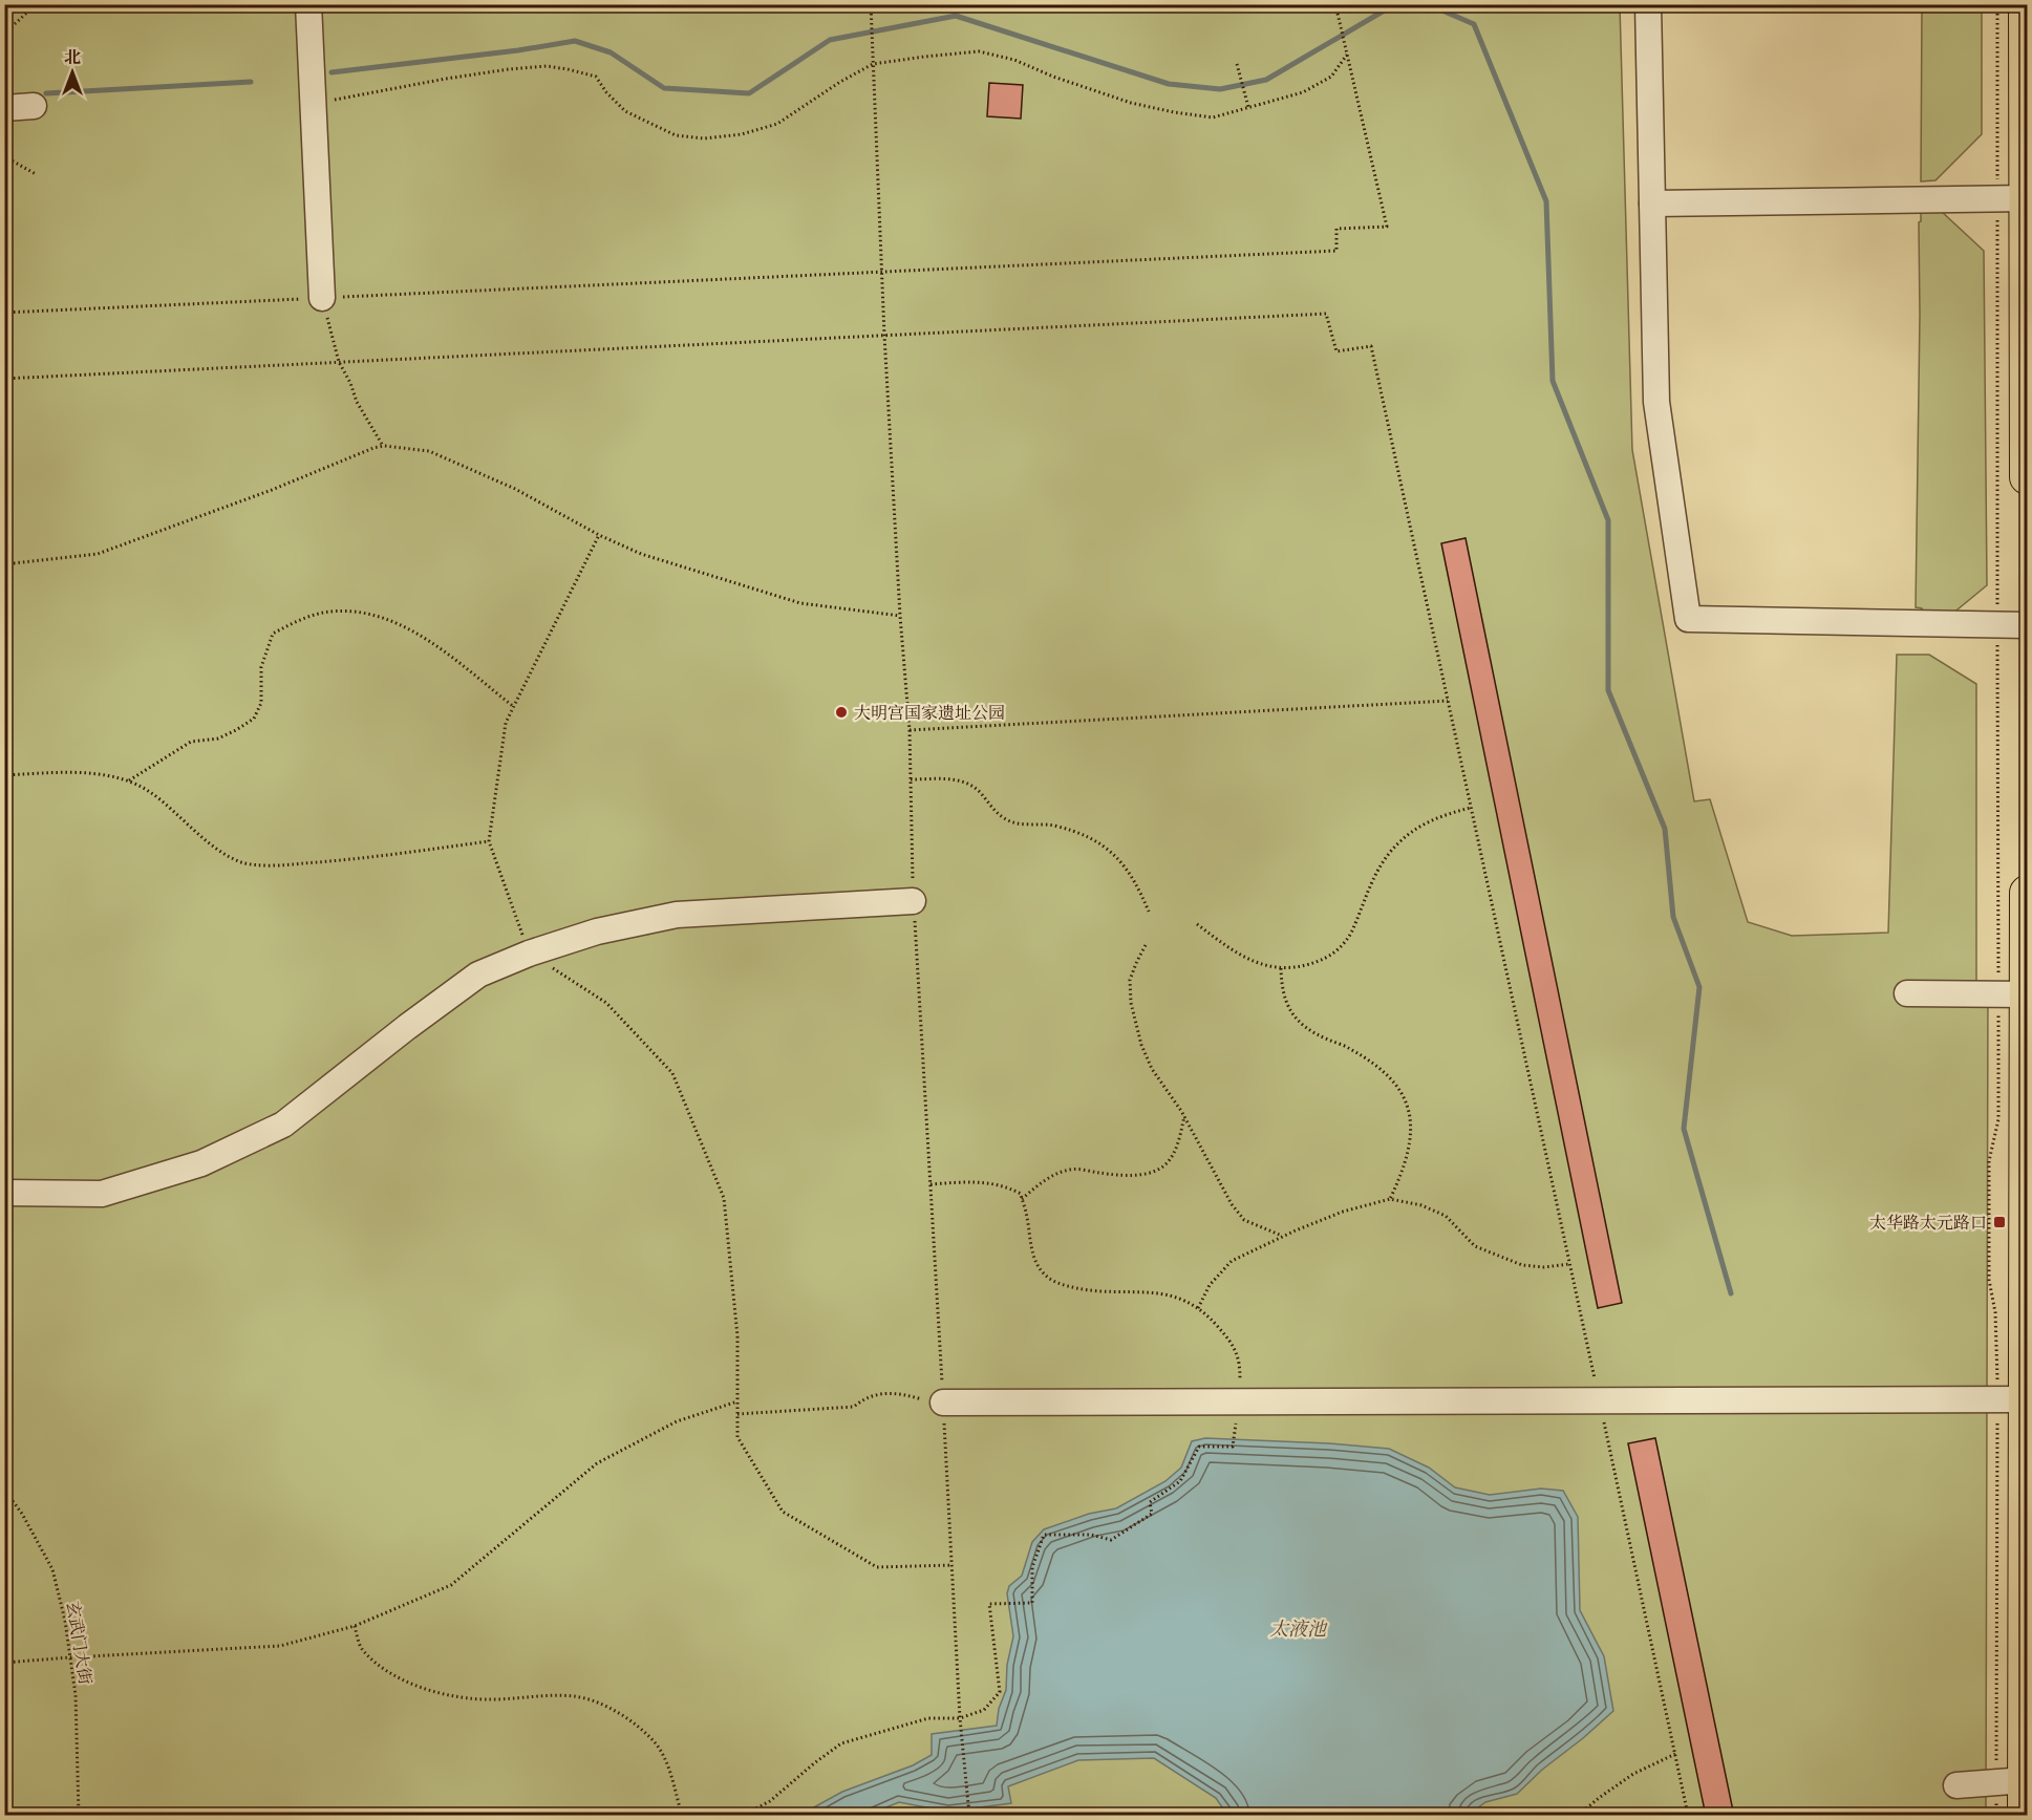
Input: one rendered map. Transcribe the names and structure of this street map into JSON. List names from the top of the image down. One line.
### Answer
{"streets":{"path":["玄武门大街"]},"water":["太液池"],"places":{"other":["大明宫国家遗址公园"],"transit":["太华路太元路口"]},"north":"top"}
